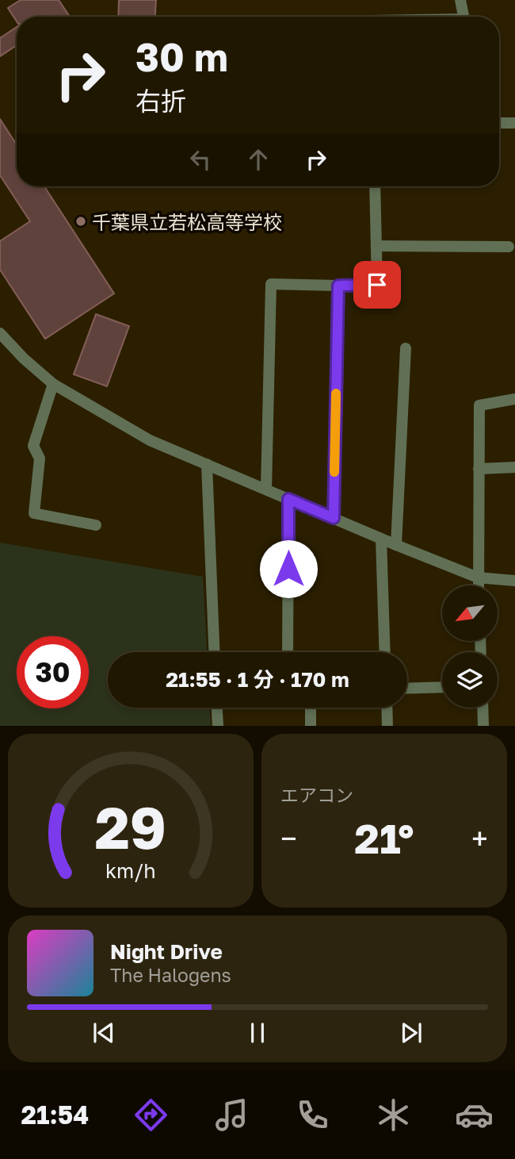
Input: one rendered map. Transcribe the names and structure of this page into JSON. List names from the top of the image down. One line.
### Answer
{"places":["千葉県立若松高等学校"],"north":"bottom left","page":{"turn":["30 m","右折"],"limit":"30","trip":"21:55 · 1 分 · 170 m","tile":"エアコン","heat":["−","21°","+"],"song":["Night Drive","The Halogens"],"tabs":"21:54","gauge":["29","km/h"]}}
